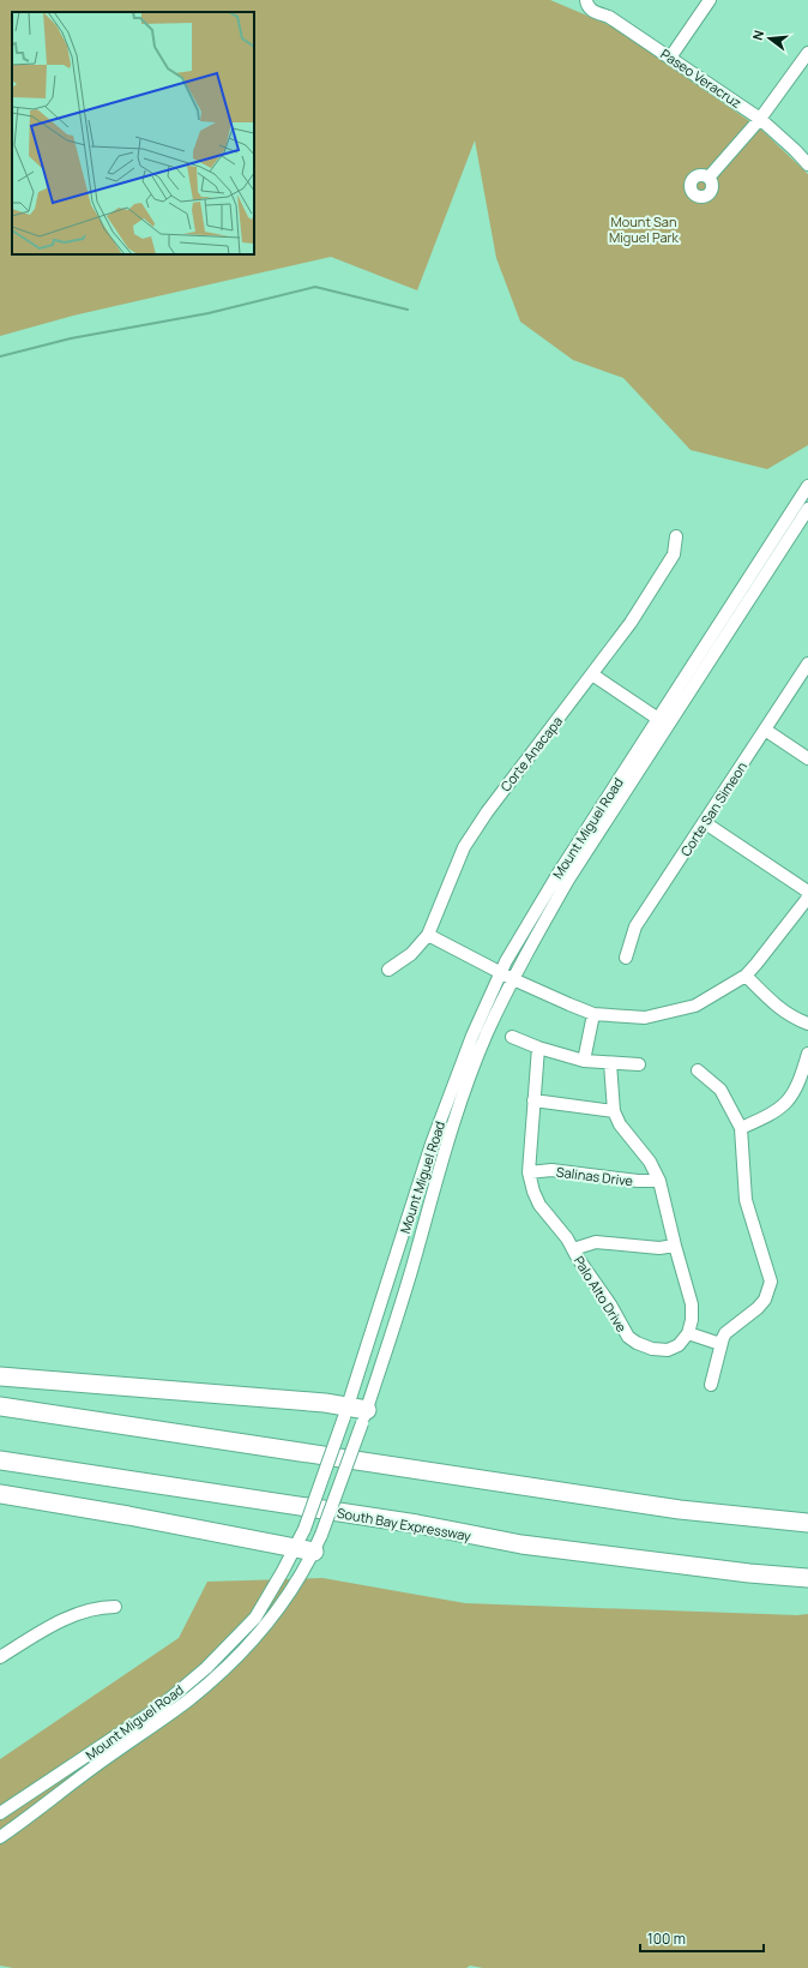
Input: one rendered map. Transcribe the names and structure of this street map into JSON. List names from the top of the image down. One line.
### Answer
{"streets":{"highway":["South Bay Expressway"],"street":["Paseo Veracruz","Corte Anacapa","Corte San Simeon","Mount Miguel Road","Salinas Drive","Palo Alto Drive"]},"crossings":[["Salinas Drive","Palo Alto Drive"]],"parks":["Mount San Miguel Park"],"scale_bar":"100 m","north":"left"}
